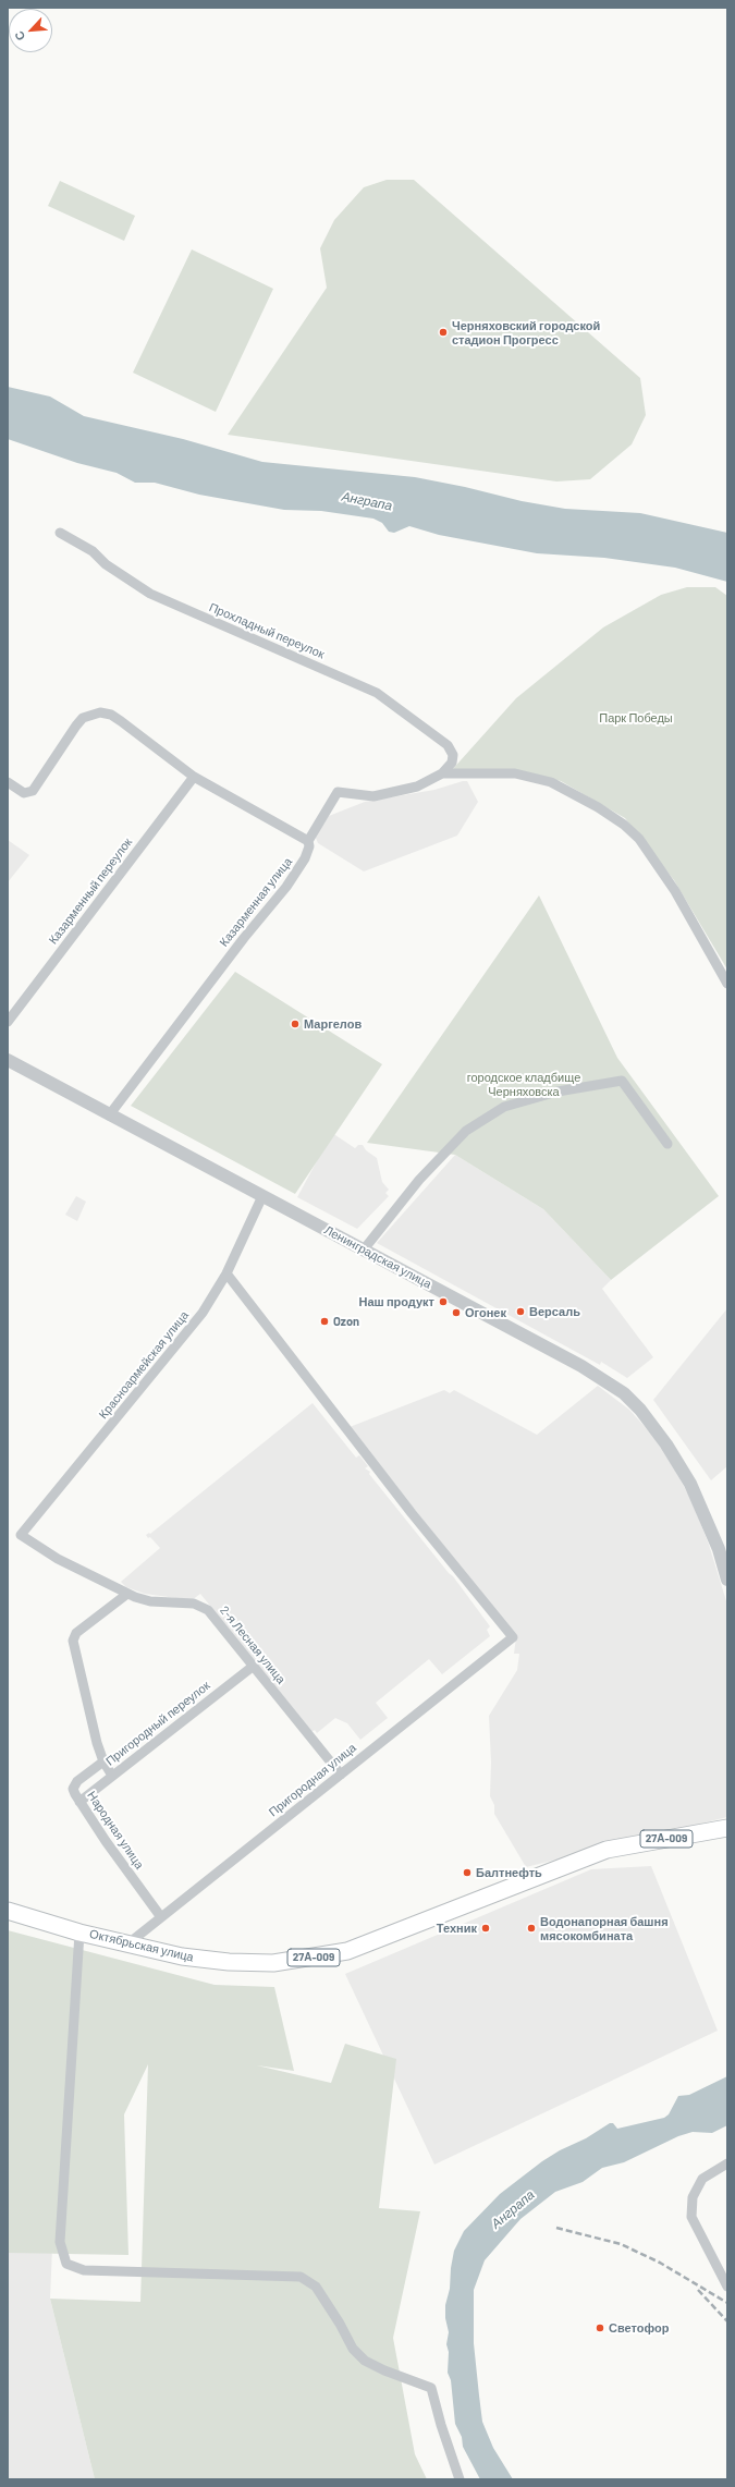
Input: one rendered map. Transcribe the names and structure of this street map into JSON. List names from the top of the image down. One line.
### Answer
{"streets":{"main road":["27А-009","Октябрьская улица"],"street":["Прохладный переулок","Казарменный переулок","Казарменная улица","Ленинградская улица","Красноармейская улица","2-я Лесная улица","Пригородный переулок","Пригородная улица","Народная улица"]},"crossings":[["Прохладный переулок","Казарменная улица"],["Казарменная улица","Ленинградская улица"],["Ленинградская улица","Красноармейская улица"],["Красноармейская улица","2-я Лесная улица"],["Красноармейская улица","Пригородная улица"],["2-я Лесная улица","Пригородный переулок"],["2-я Лесная улица","Пригородная улица"],["Пригородный переулок","Народная улица"],["Пригородная улица","Народная улица"],["Пригородная улица","Октябрьская улица"]],"water":["Анграпа"],"parks":["Парк Победы","городское кладбище Черняховска"],"places":["Черняховский городской стадион Прогресс","Маргелов","Наш продукт","Версаль","Огонек","Ozon","Балтнефть","Техник","Водонапорная башня мясокомбината","Светофор"],"north":"bottom left"}
